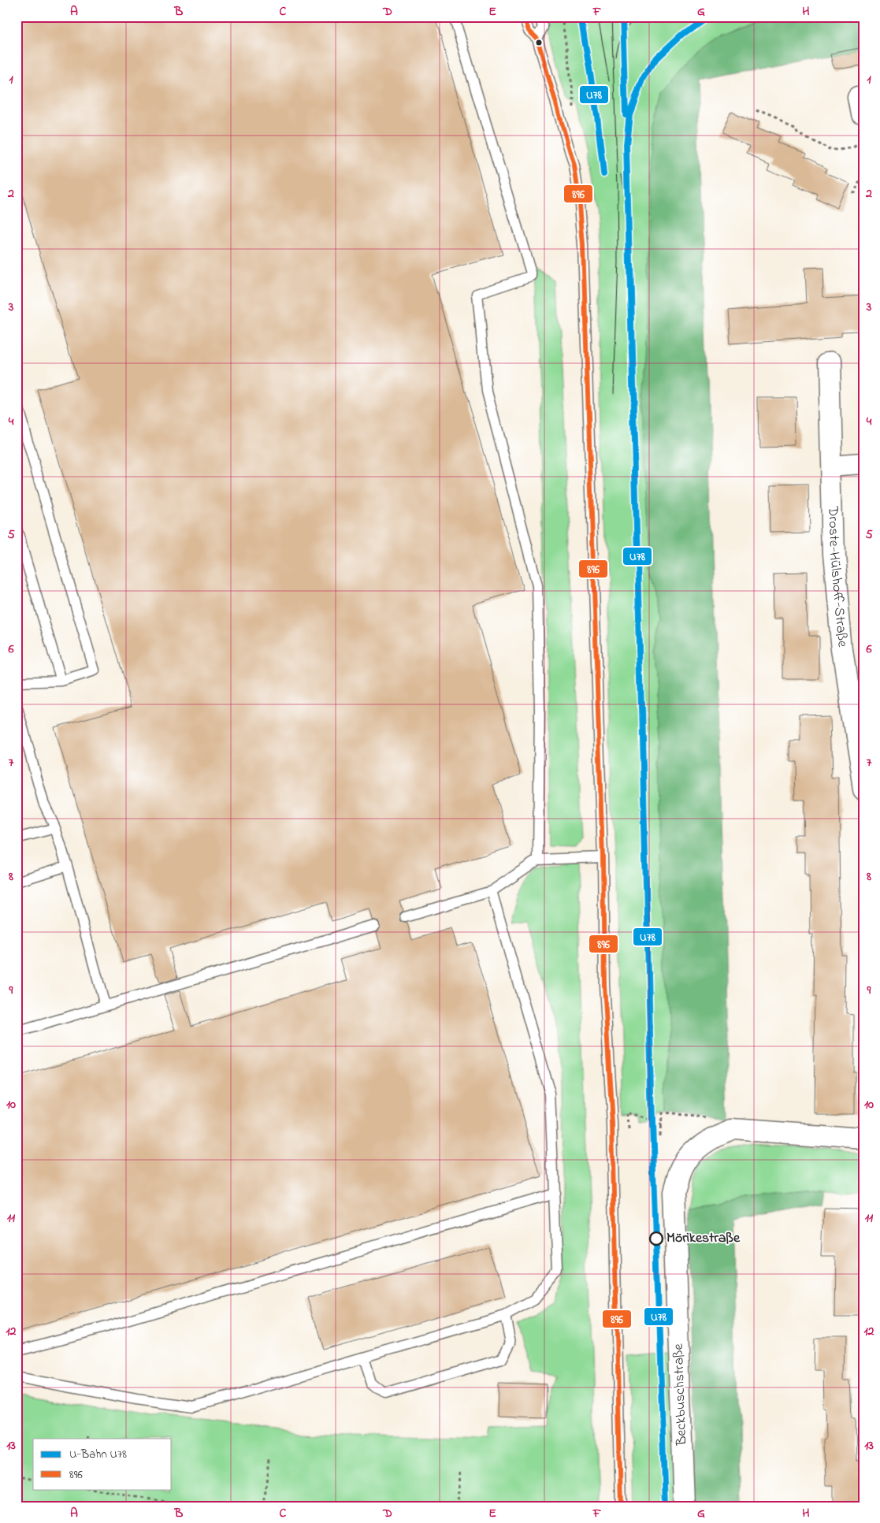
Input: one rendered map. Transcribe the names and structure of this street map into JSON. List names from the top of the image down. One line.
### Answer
{"streets":{"street":["Droste-Hülshoff-Straße","Beckbuschstraße"]},"places":["Mörikestraße"],"lines":["metro line U78","transit line 896"],"legend":["U-Bahn U78","896"],"grid":{"columns":["A","B","C","D","E","F","G","H"],"rows":["1","2","3","4","5","6","7","8","9","10","11","12","13"]}}
